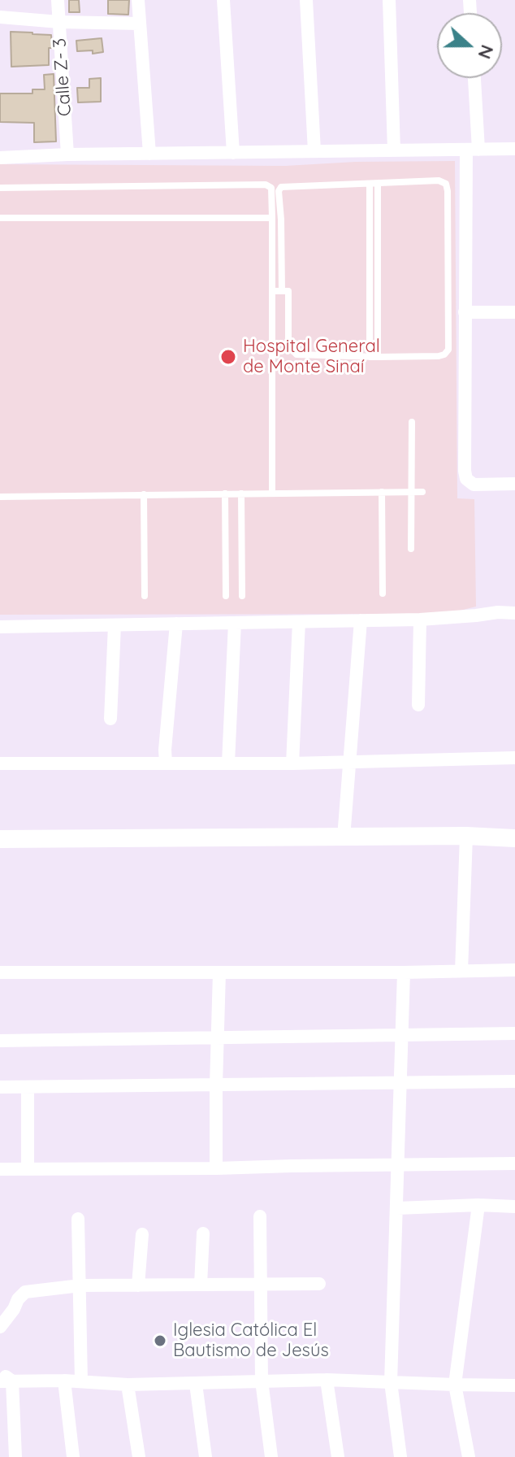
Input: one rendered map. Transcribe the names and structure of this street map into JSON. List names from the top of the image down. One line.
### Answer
{"streets":{"street":["Calle Z- 3"]},"places":["Hospital General de Monte Sinaí","Iglesia Católica El Bautismo de Jesús"],"north":"right"}
